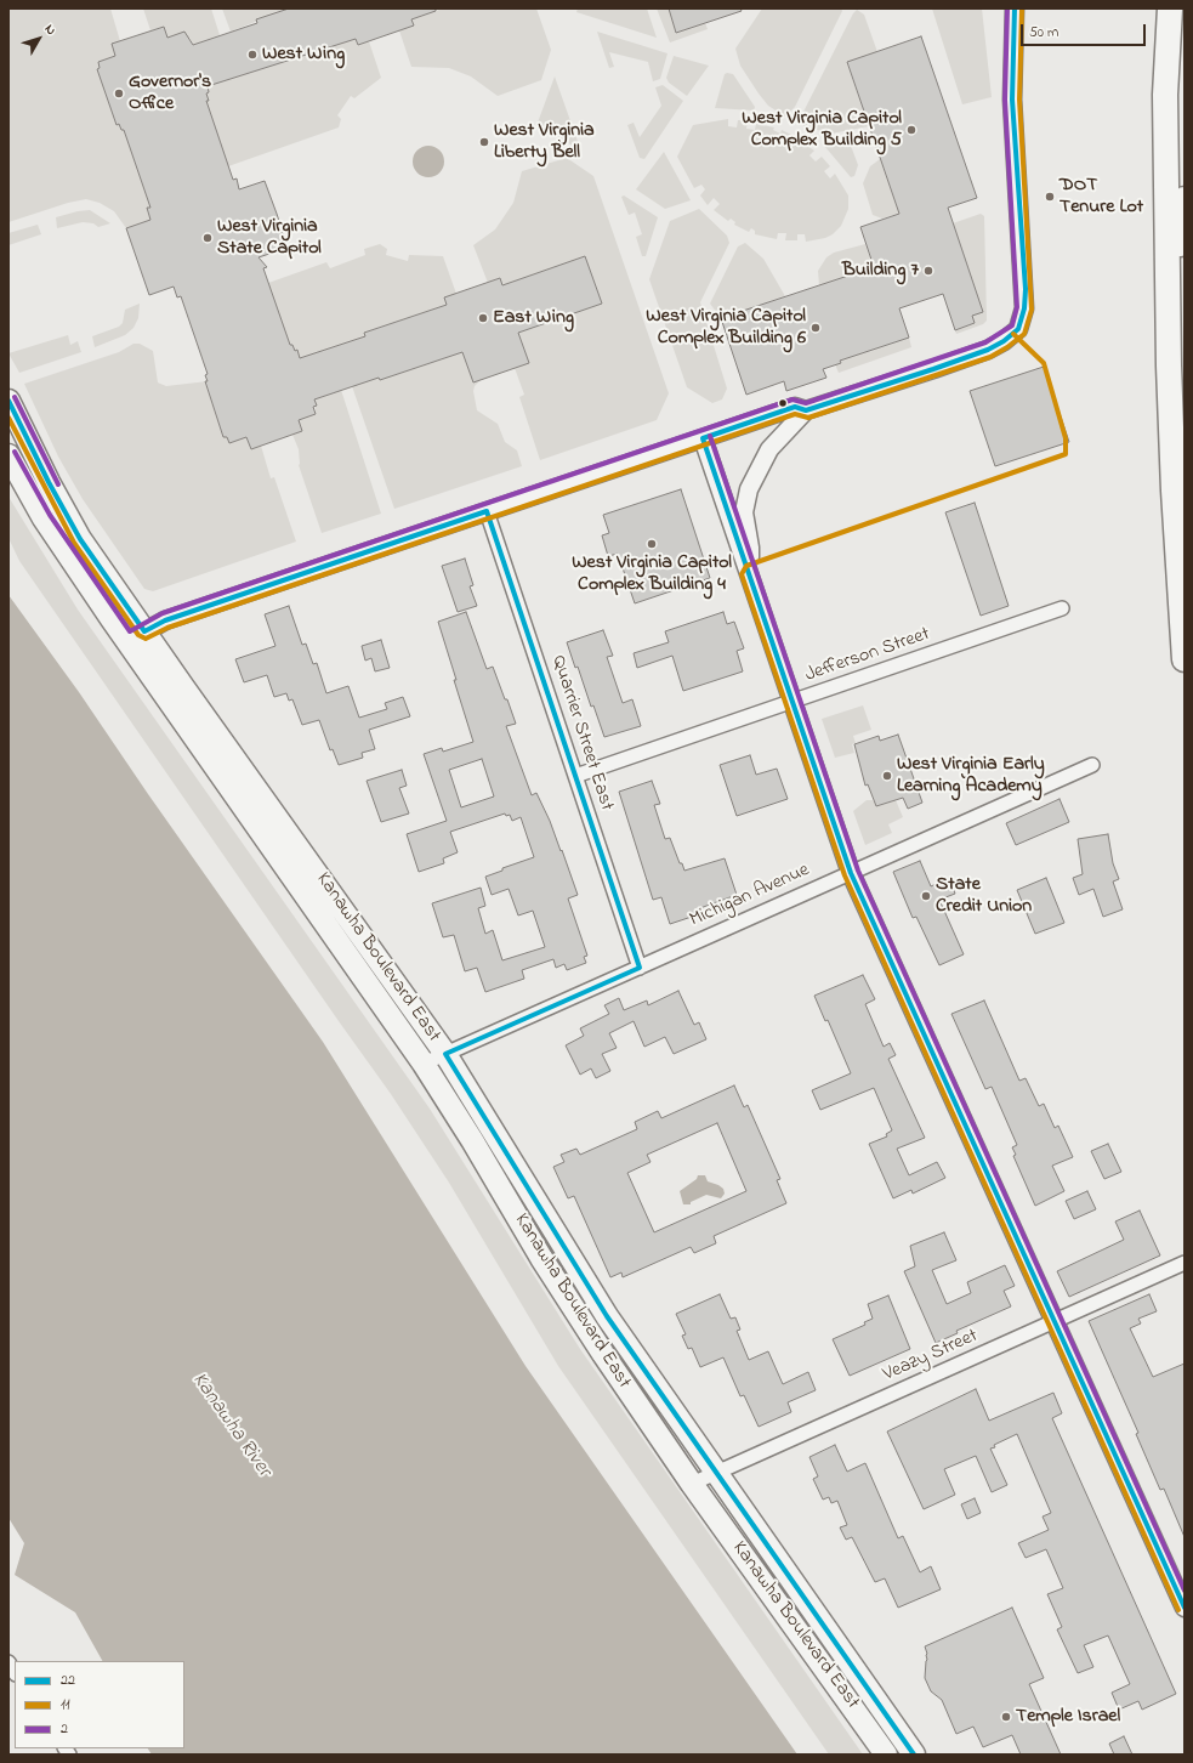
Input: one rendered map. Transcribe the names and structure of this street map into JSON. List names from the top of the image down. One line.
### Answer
{"streets":{"main road":["Kanawha Boulevard East"],"street":["Jefferson Street","Quarrier Street East","Michigan Avenue","Veazy Street"]},"crossings":[["Jefferson Street","Quarrier Street East"],["Quarrier Street East","Michigan Avenue"],["Michigan Avenue","Kanawha Boulevard East"],["Kanawha Boulevard East","Veazy Street"]],"water":["Kanawha River"],"places":["West Wing","Governor's Office","West Virginia Capitol Complex Building 5","West Virginia Liberty Bell","DOT Tenure Lot","West Virginia State Capitol","Building 7","East Wing","West Virginia Capitol Complex Building 6","West Virginia Capitol Complex Building 4","West Virginia Early Learning Academy","State Credit Union","Temple Israel"],"lines":["transit line 22","transit line 11","transit line 2"],"legend":["22","11","2"],"scale_bar":"50 m","north":"top right"}
